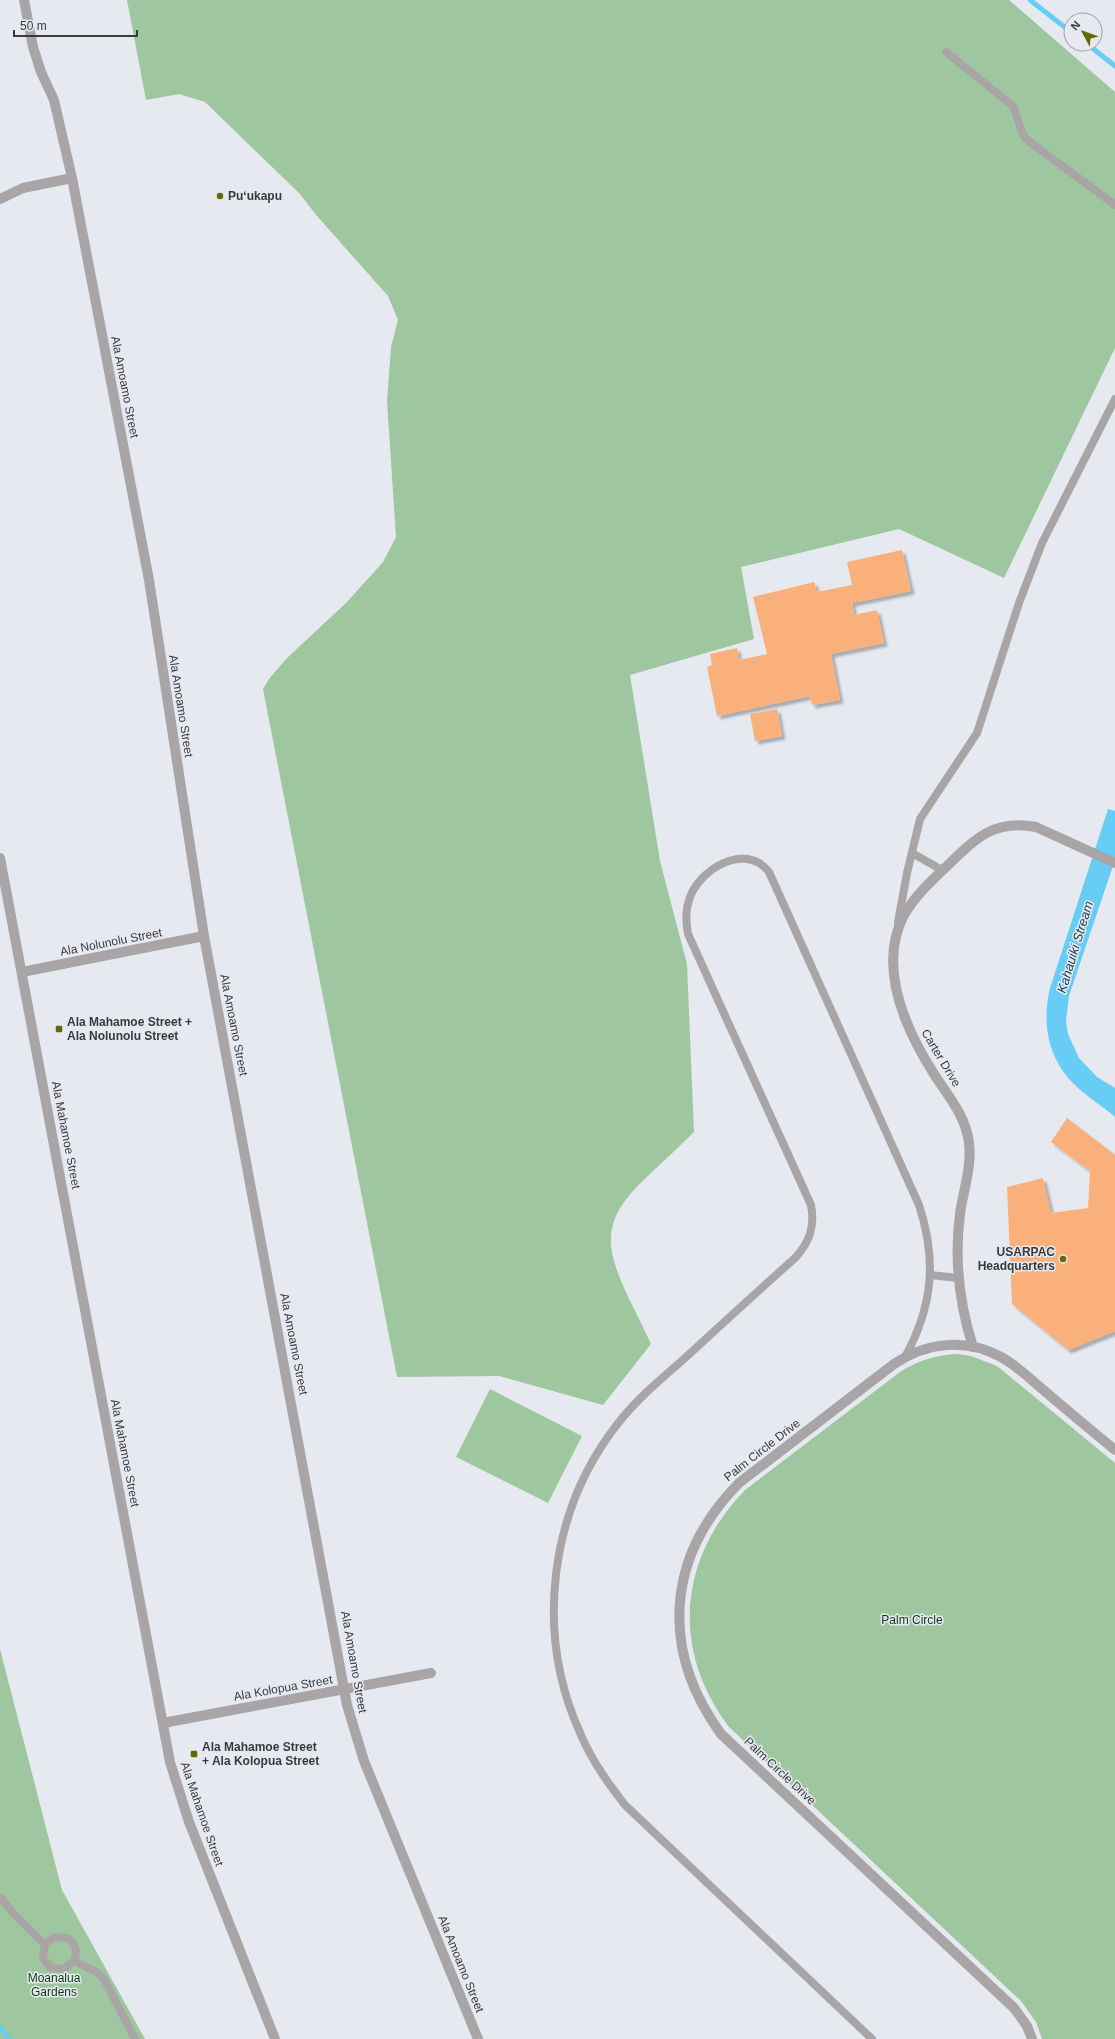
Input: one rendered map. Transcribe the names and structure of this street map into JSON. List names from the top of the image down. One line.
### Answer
{"streets":{"street":["Ala Amoamo Street","Ala Nolunolu Street","Carter Drive","Ala Mahamoe Street","Palm Circle Drive","Ala Kolopua Street"]},"crossings":[["Ala Amoamo Street","Ala Nolunolu Street"],["Ala Amoamo Street","Ala Kolopua Street"],["Ala Nolunolu Street","Ala Mahamoe Street"],["Carter Drive","Palm Circle Drive"],["Ala Mahamoe Street","Ala Kolopua Street"]],"water":["Kahauiki Stream"],"parks":["Palm Circle","Moanalua Gardens"],"places":{"other":["Puʻukapu","USARPAC Headquarters"],"transit":["Ala Mahamoe Street + Ala Nolunolu Street","Ala Mahamoe Street + Ala Kolopua Street"]},"scale_bar":"50 m","north":"top left"}
